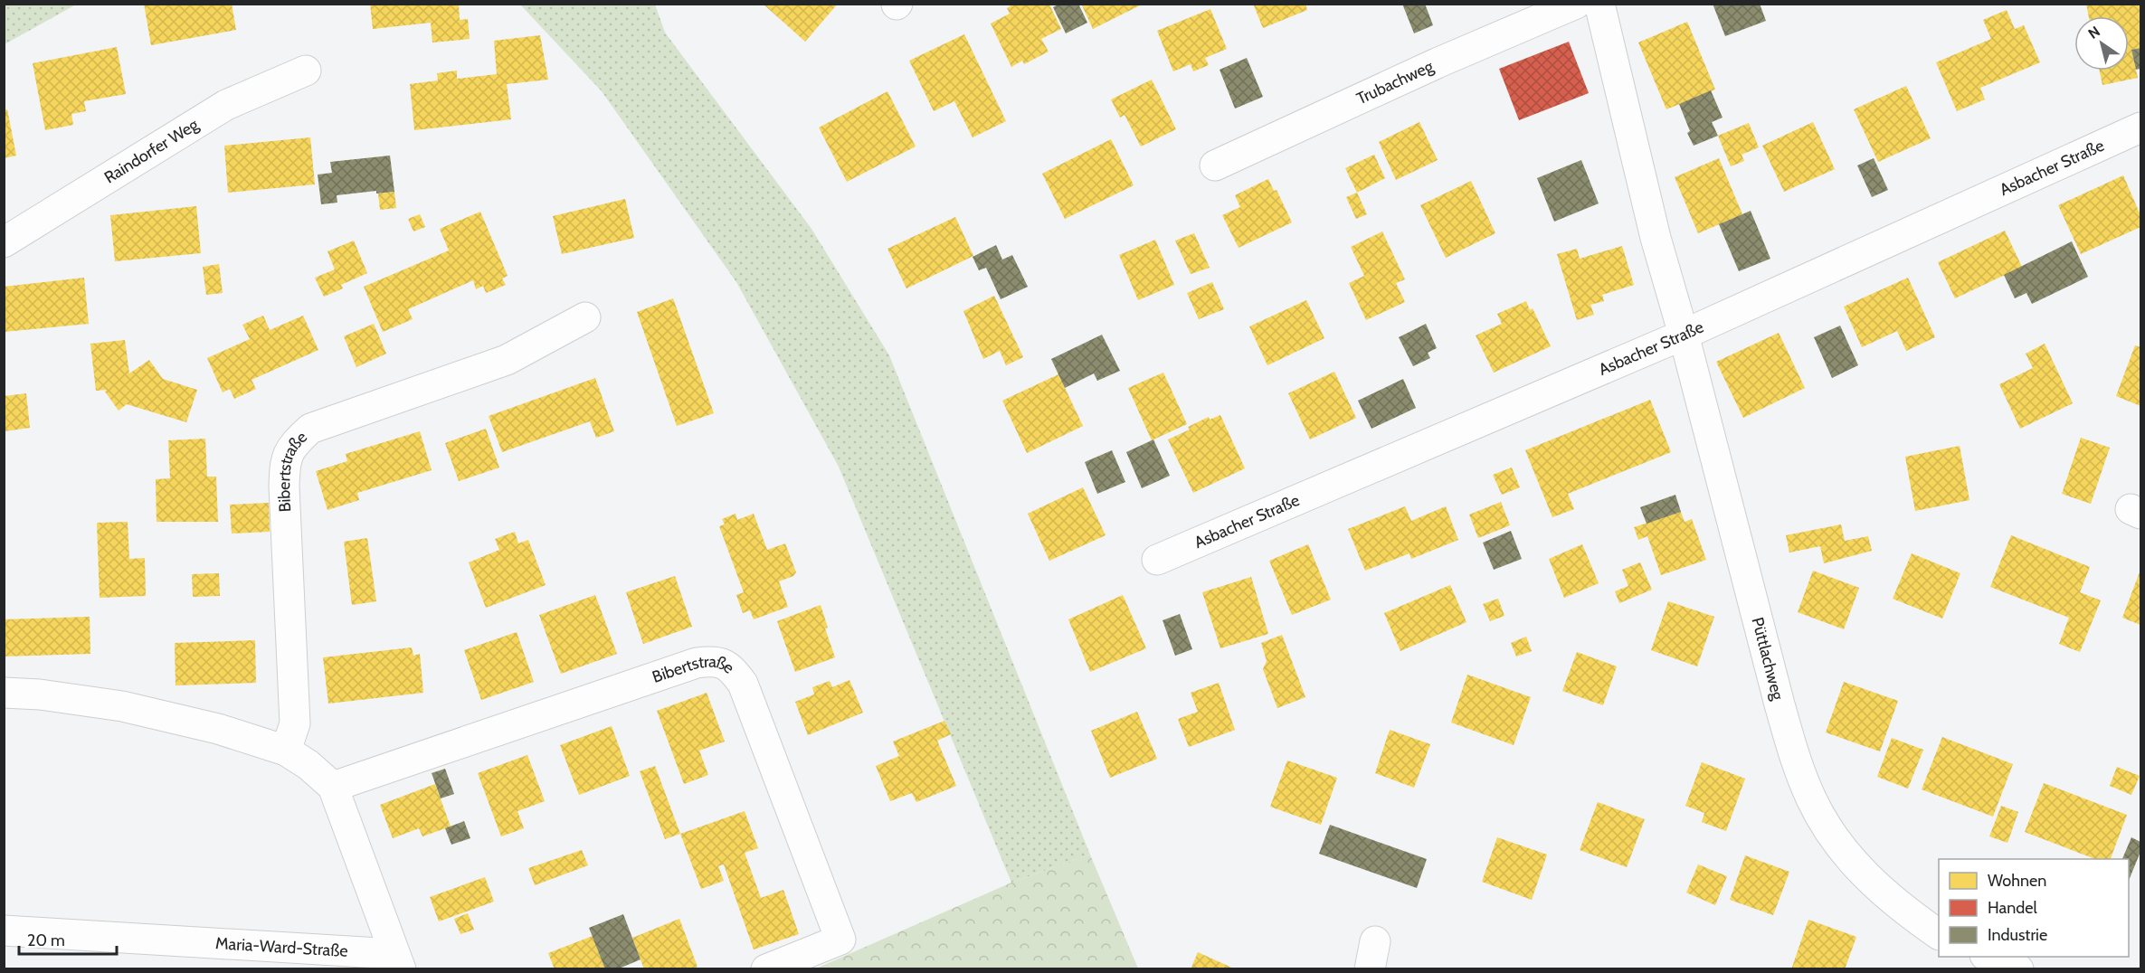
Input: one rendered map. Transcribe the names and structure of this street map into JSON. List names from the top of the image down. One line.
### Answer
{"streets":{"street":["Trubachweg","Raindorfer Weg","Asbacher Straße","Bibertstraße","Püttlachweg","Maria-Ward-Straße"]},"crossings":[["Asbacher Straße","Püttlachweg"]],"legend":["Wohnen","Handel","Industrie"],"scale_bar":"20 m","north":"top left"}
